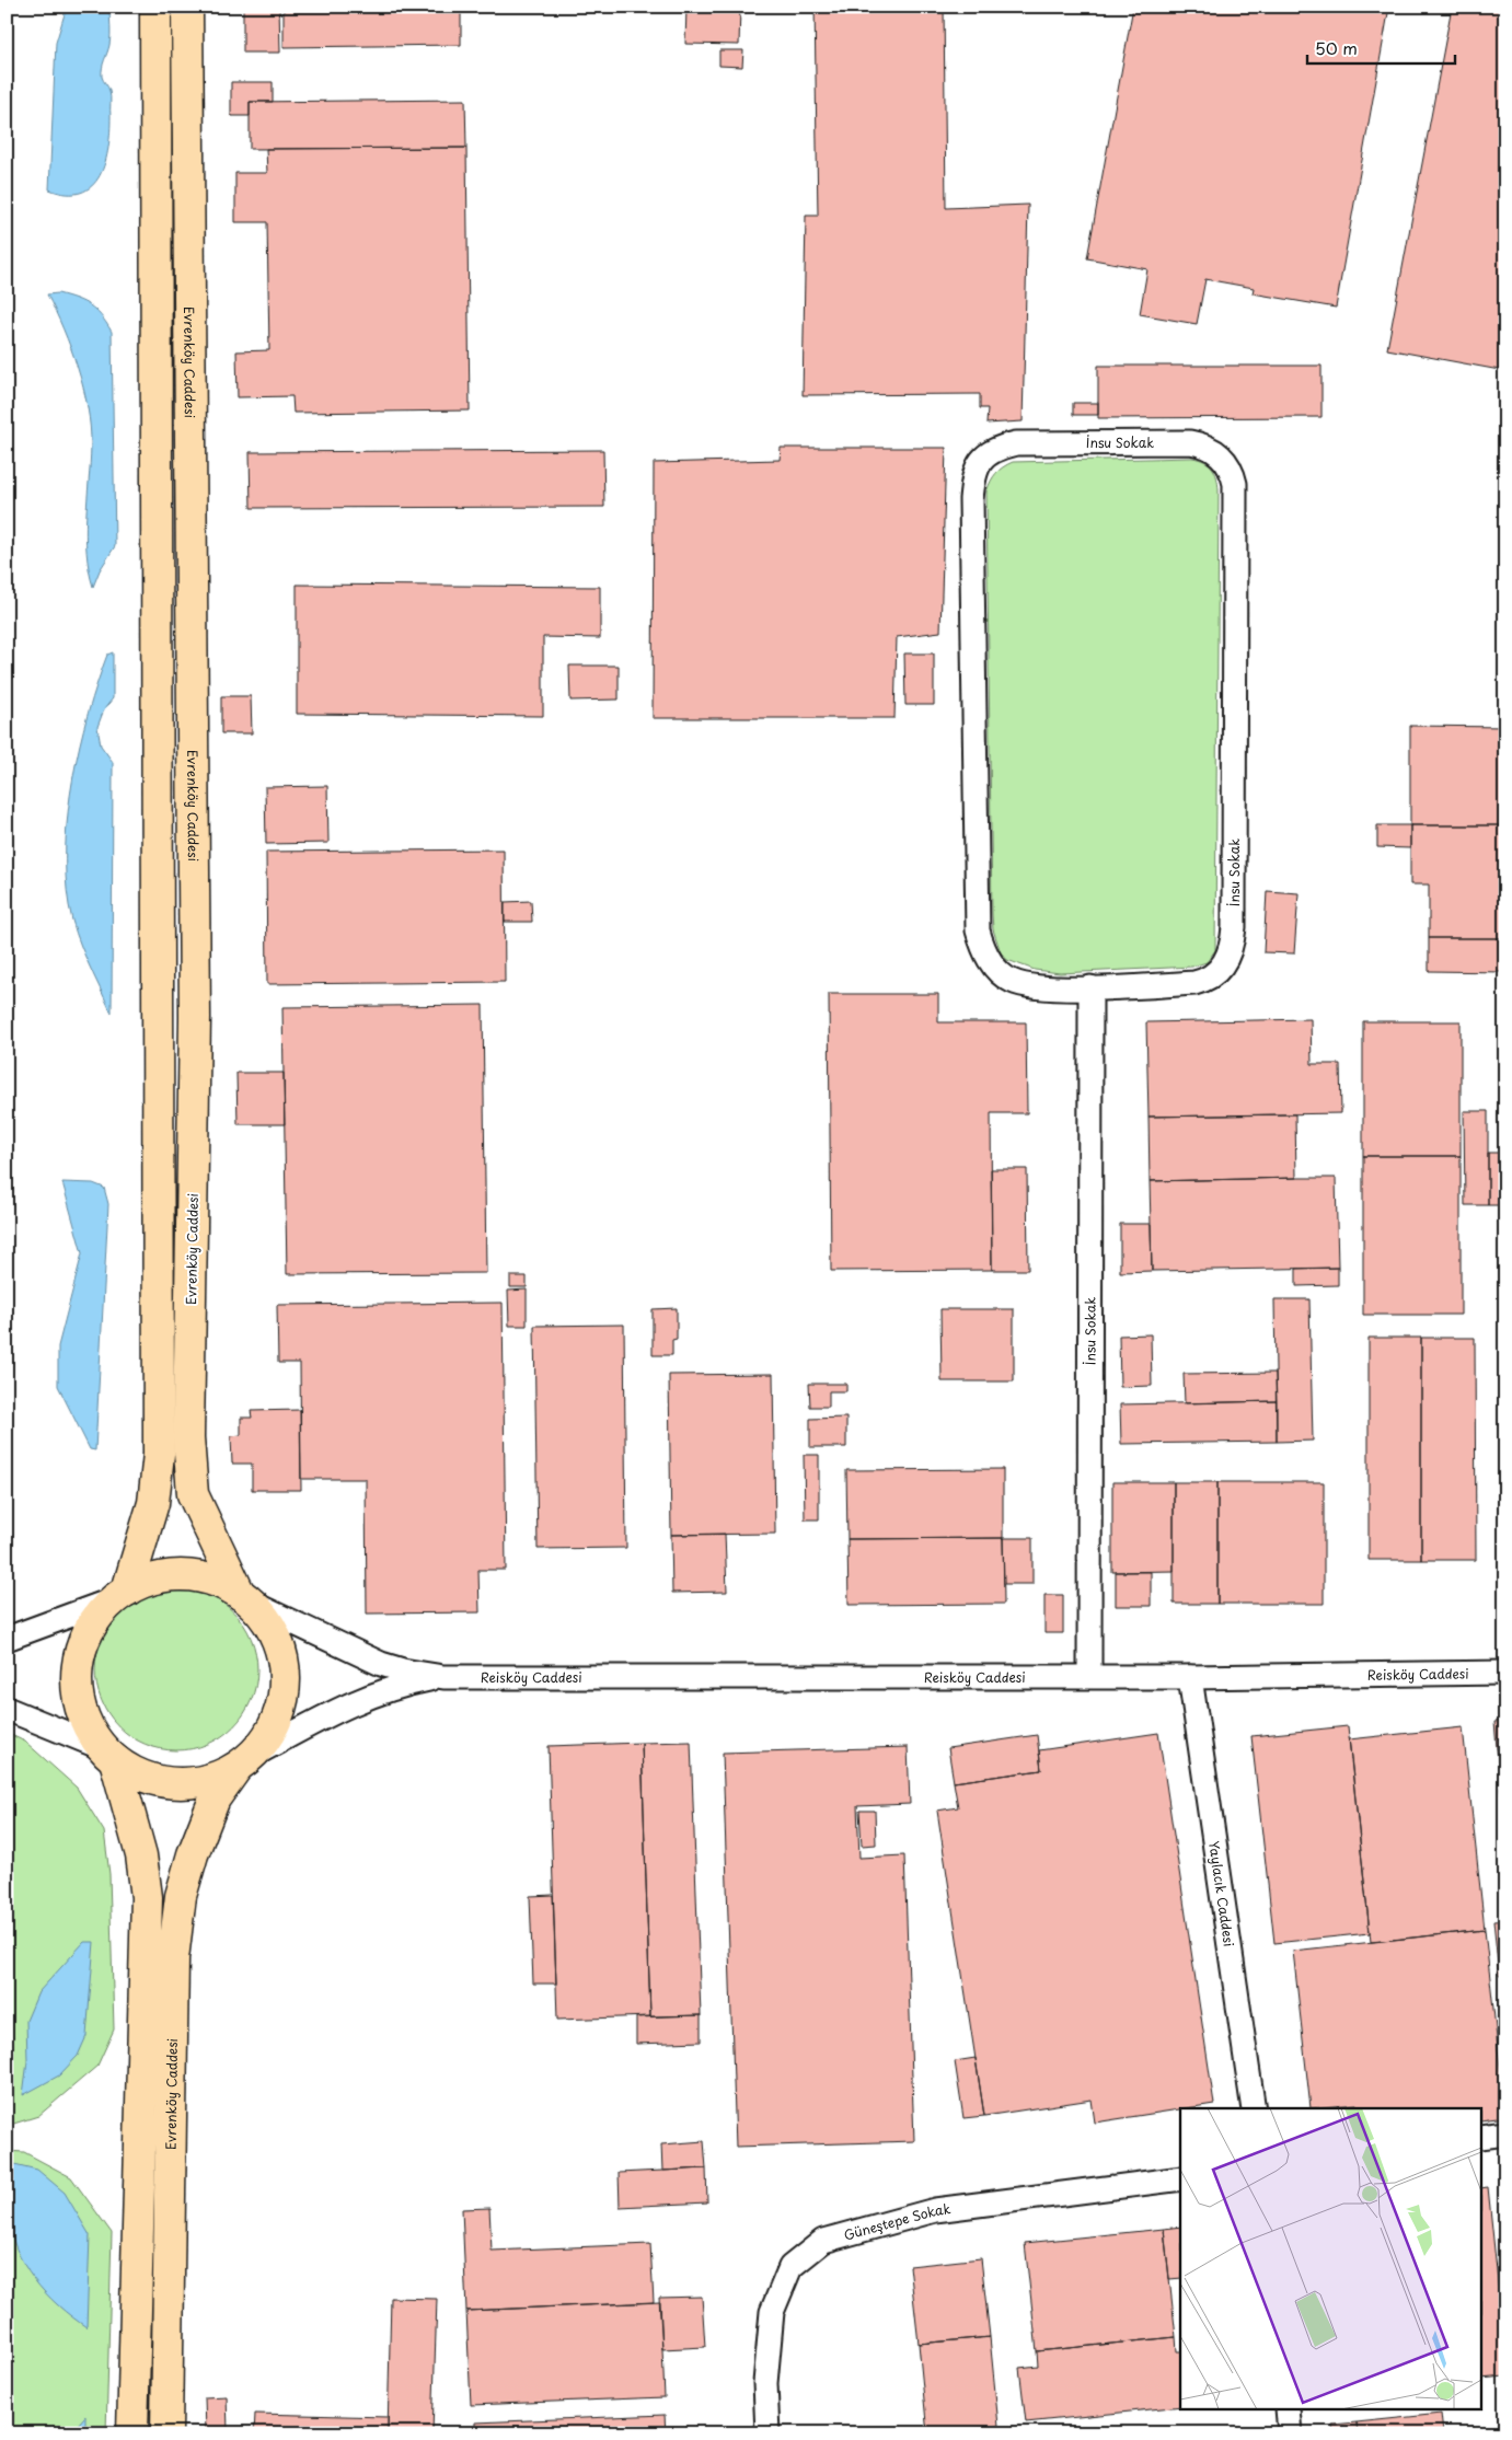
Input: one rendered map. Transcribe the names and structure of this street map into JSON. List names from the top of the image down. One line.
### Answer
{"streets":{"main road":["Evrenköy Caddesi"],"street":["İnsu Sokak","Reisköy Caddesi","Yaylacık Caddesi","Güneştepe Sokak"]},"crossings":[["Evrenköy Caddesi","Reisköy Caddesi"],["İnsu Sokak","Reisköy Caddesi"],["Reisköy Caddesi","Yaylacık Caddesi"]],"scale_bar":"50 m"}
